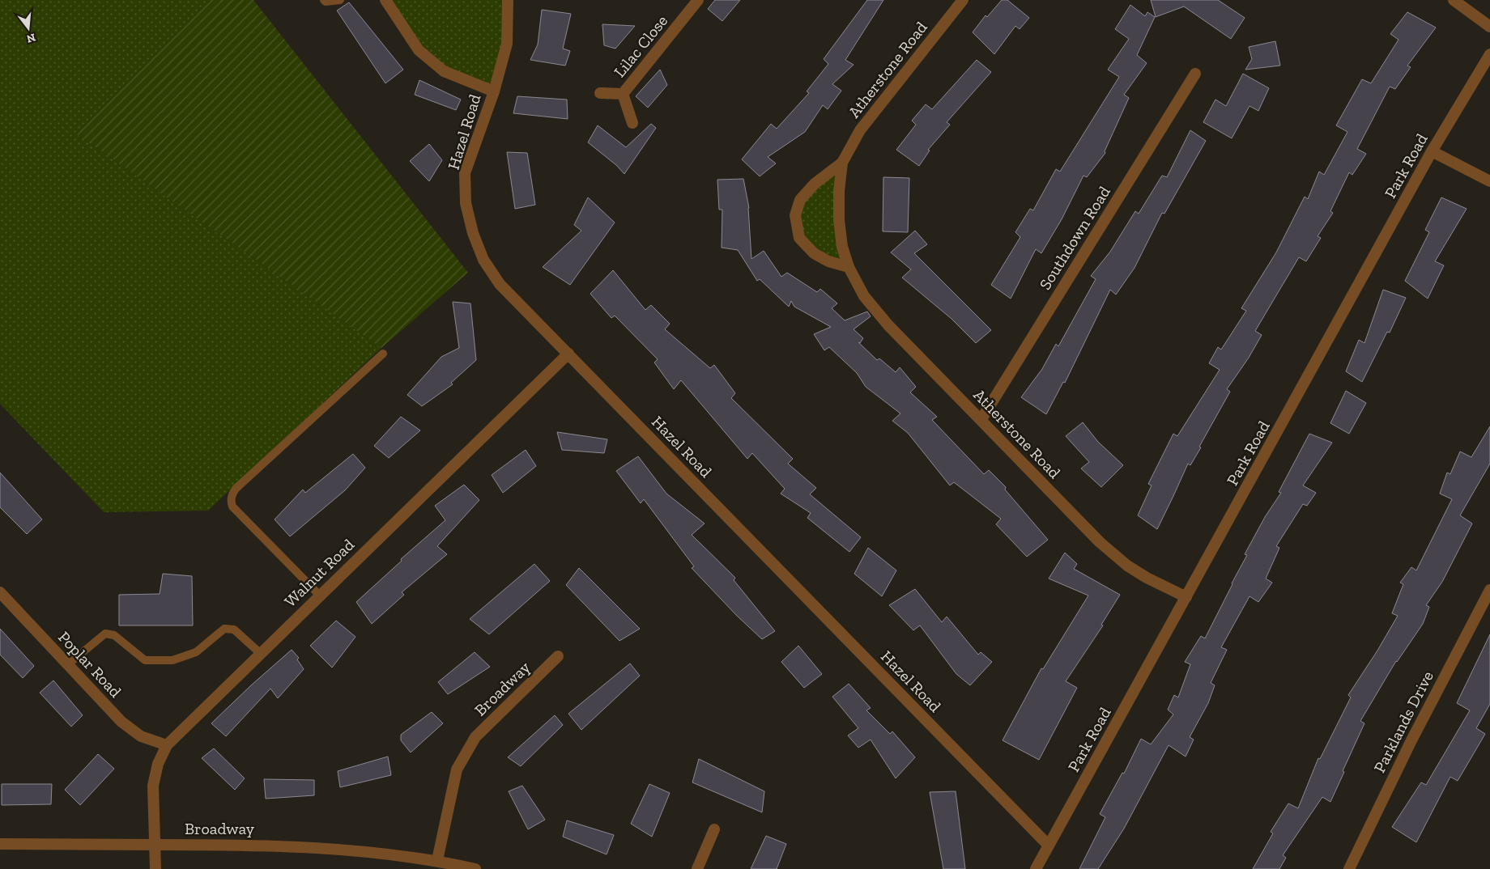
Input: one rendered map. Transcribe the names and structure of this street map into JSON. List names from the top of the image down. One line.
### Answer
{"streets":{"street":["Lilac Close","Atherstone Road","Hazel Road","Park Road","Southdown Road","Walnut Road","Poplar Road","Broadway","Parklands Drive"]},"crossings":[["Atherstone Road","Park Road"],["Atherstone Road","Southdown Road"],["Hazel Road","Park Road"],["Hazel Road","Walnut Road"],["Walnut Road","Poplar Road"],["Walnut Road","Broadway"]],"north":"bottom"}
